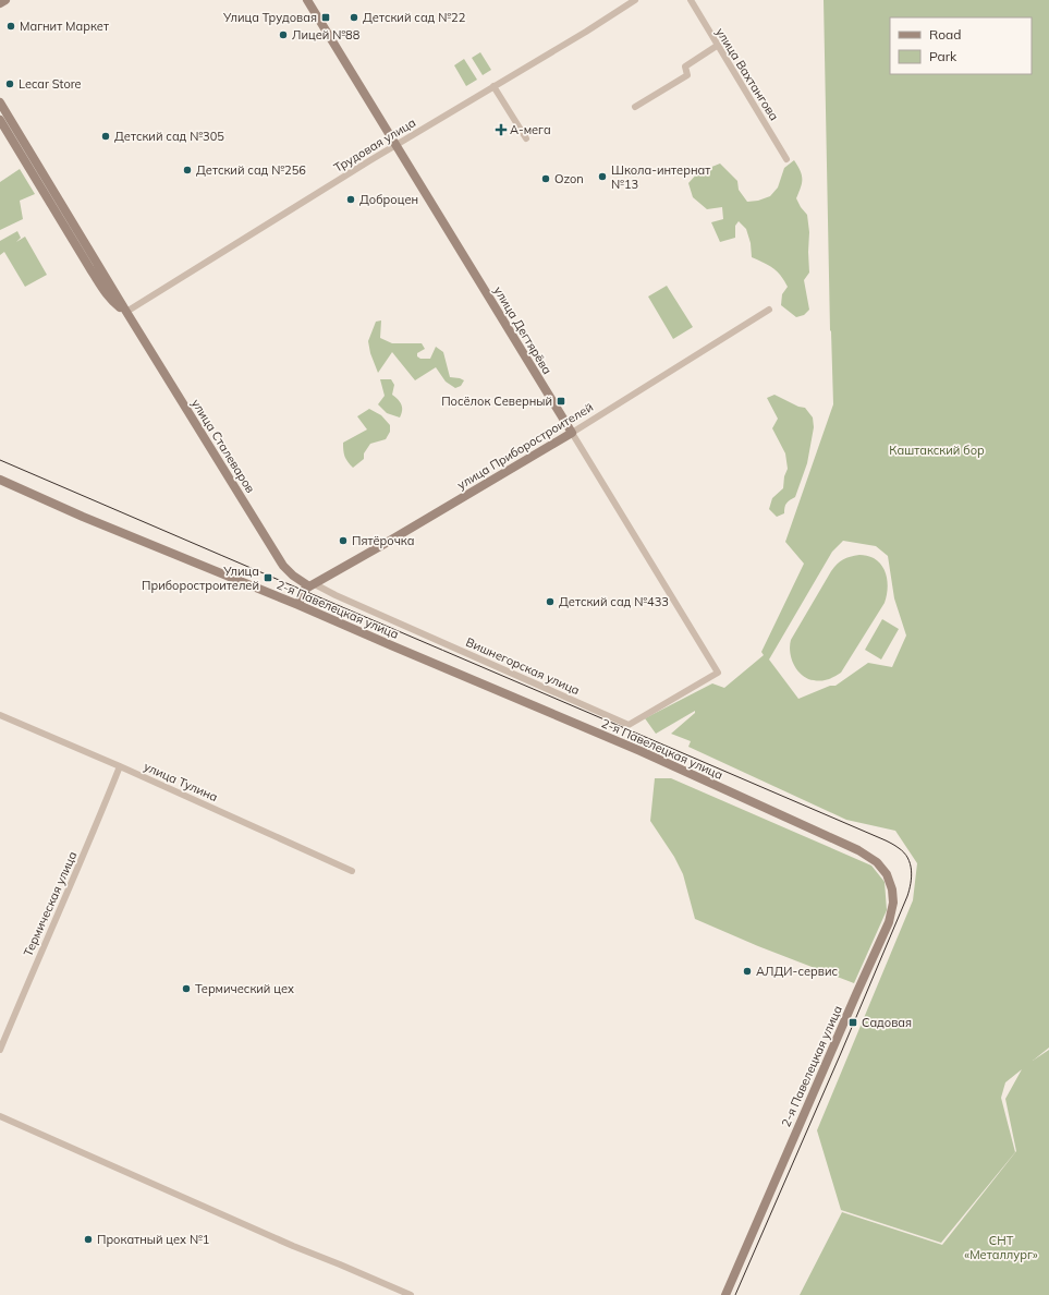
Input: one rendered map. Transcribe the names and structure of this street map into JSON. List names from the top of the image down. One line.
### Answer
{"streets":{"street":["улица Вахтангова","Трудовая улица","улица Дегтярёва","улица Сталеваров","улица Приборостроителей","2-я Павелецкая улица","Вишнегорская улица","улица Тулина","Термическая улица"]},"crossings":[["Трудовая улица","улица Дегтярёва"],["Трудовая улица","улица Сталеваров"],["улица Дегтярёва","улица Приборостроителей"],["улица Дегтярёва","Вишнегорская улица"],["улица Сталеваров","улица Приборостроителей"],["улица Сталеваров","Вишнегорская улица"],["улица Приборостроителей","2-я Павелецкая улица"],["улица Приборостроителей","Вишнегорская улица"],["улица Тулина","Термическая улица"]],"parks":["Каштакский бор","СНТ «Металлург»"],"places":{"transit":["Улица Трудовая","Посёлок Северный","Улица Приборостроителей","Садовая"],"other":["Детский сад №22","Магнит Маркет","Лицей №88","Lecar Store","Детский сад №305","Детский сад №256","Школа-интернат №13","Ozon","Доброцен","Пятёрочка","Детский сад №433","АЛДИ-сервис","Термический цех","Прокатный цех №1"],"health":["А-мега"]},"legend":["Road","Park"]}
